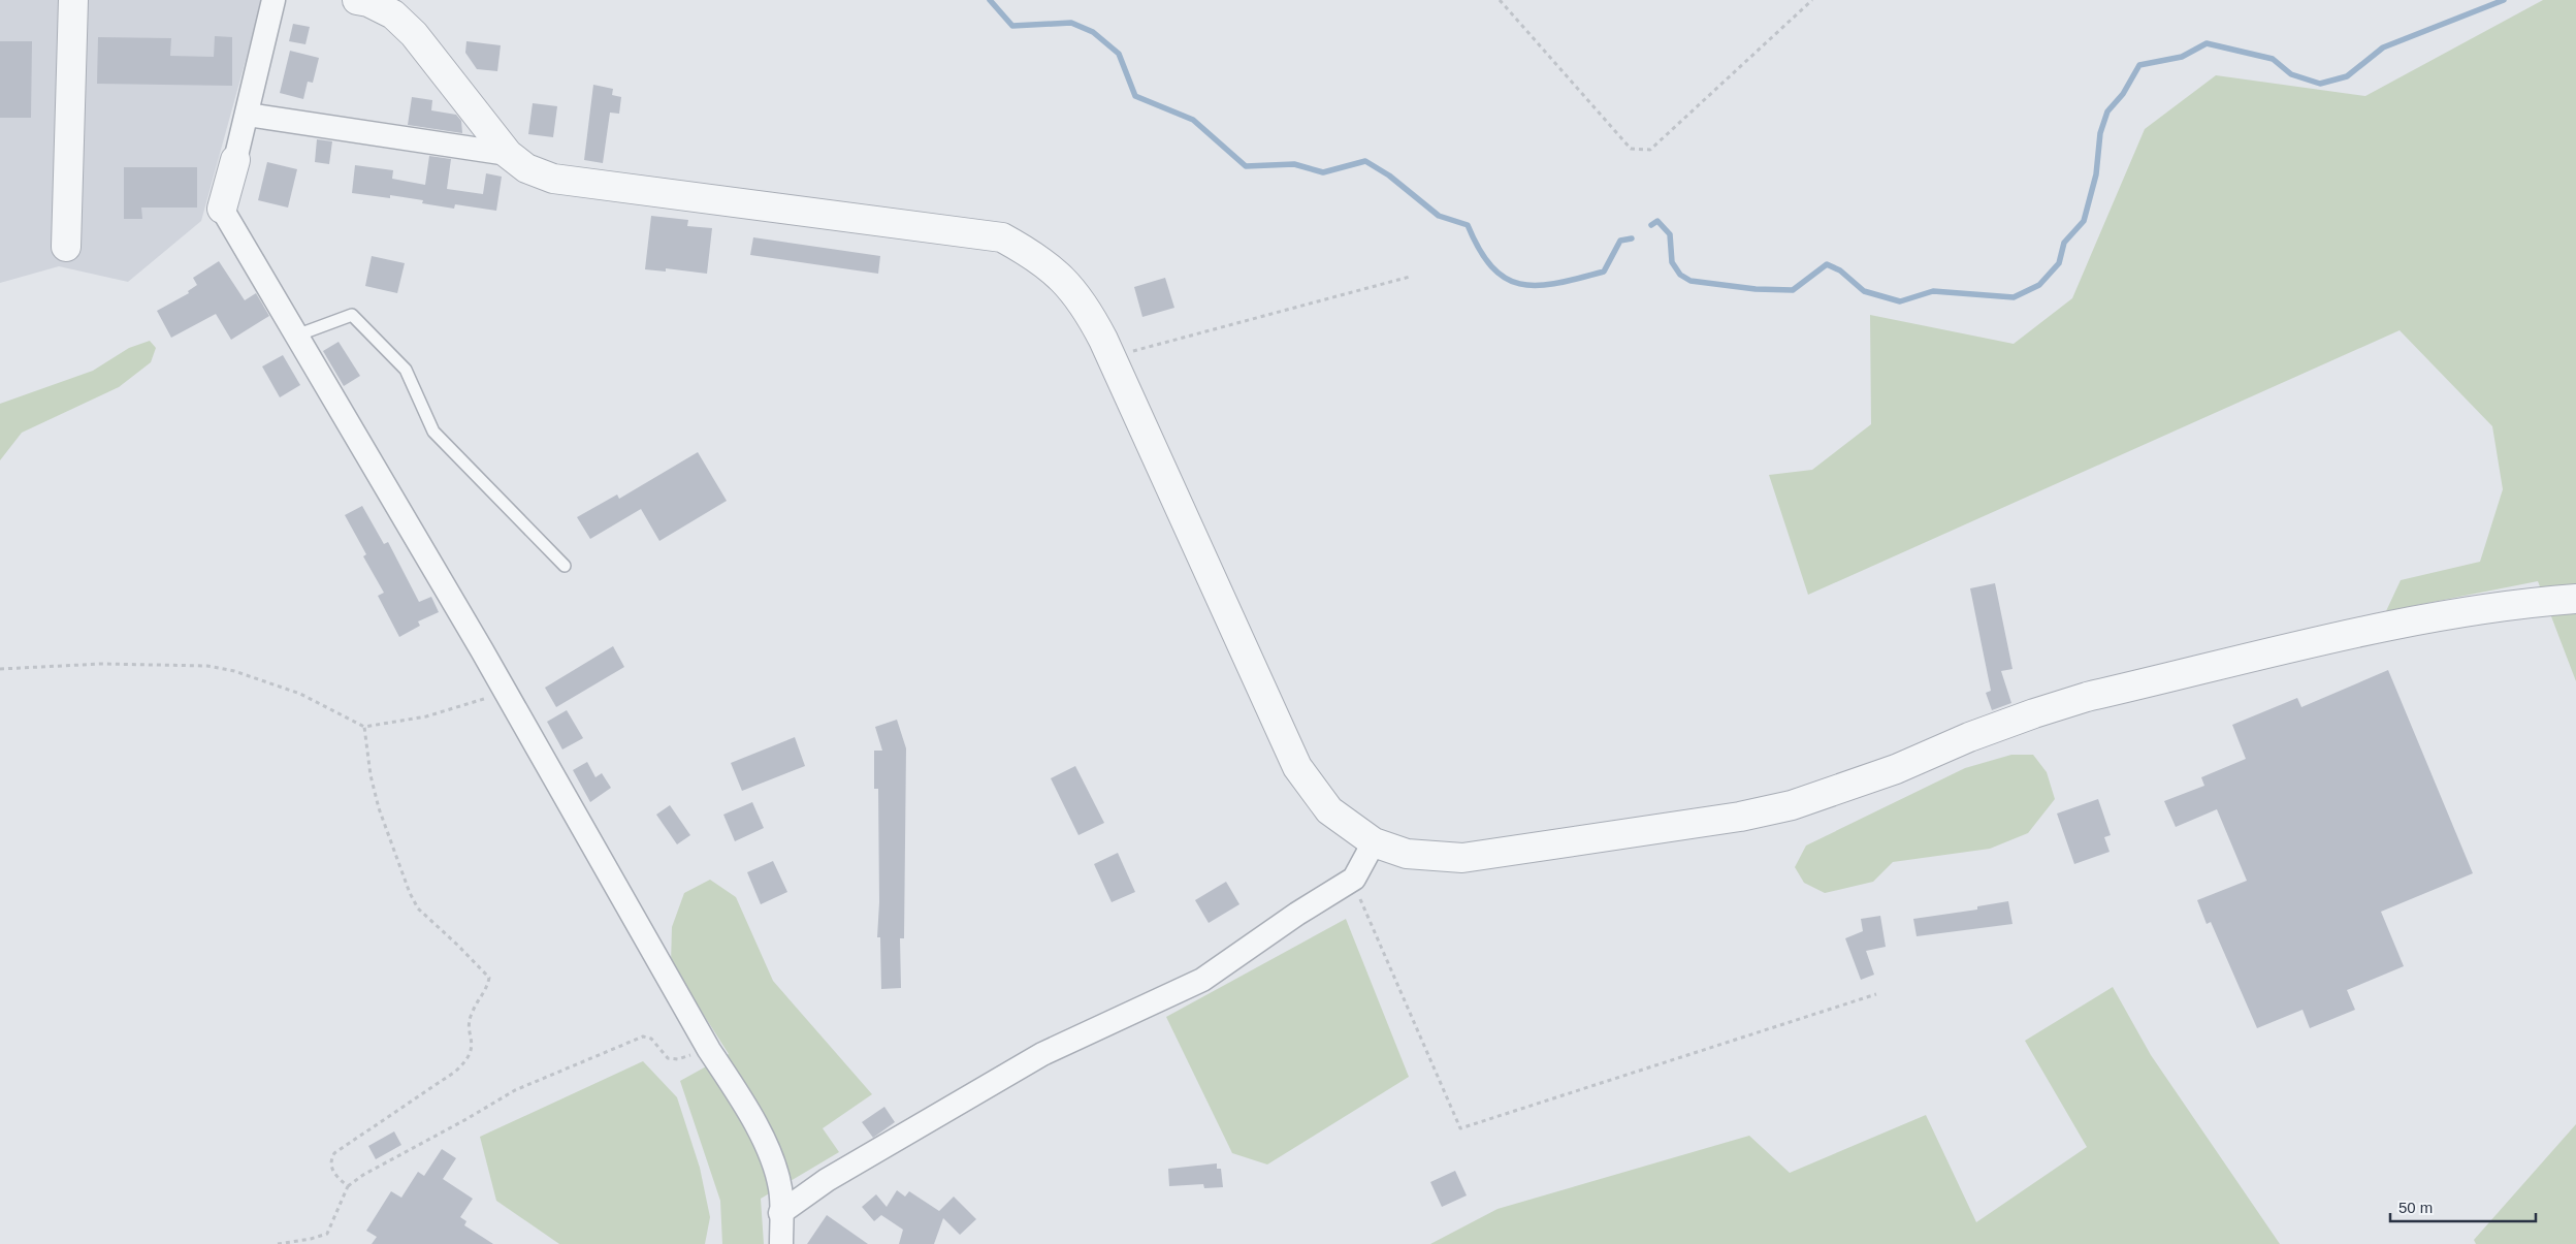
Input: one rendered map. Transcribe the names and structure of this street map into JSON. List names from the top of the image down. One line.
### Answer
{"scale_bar":"50 m"}
